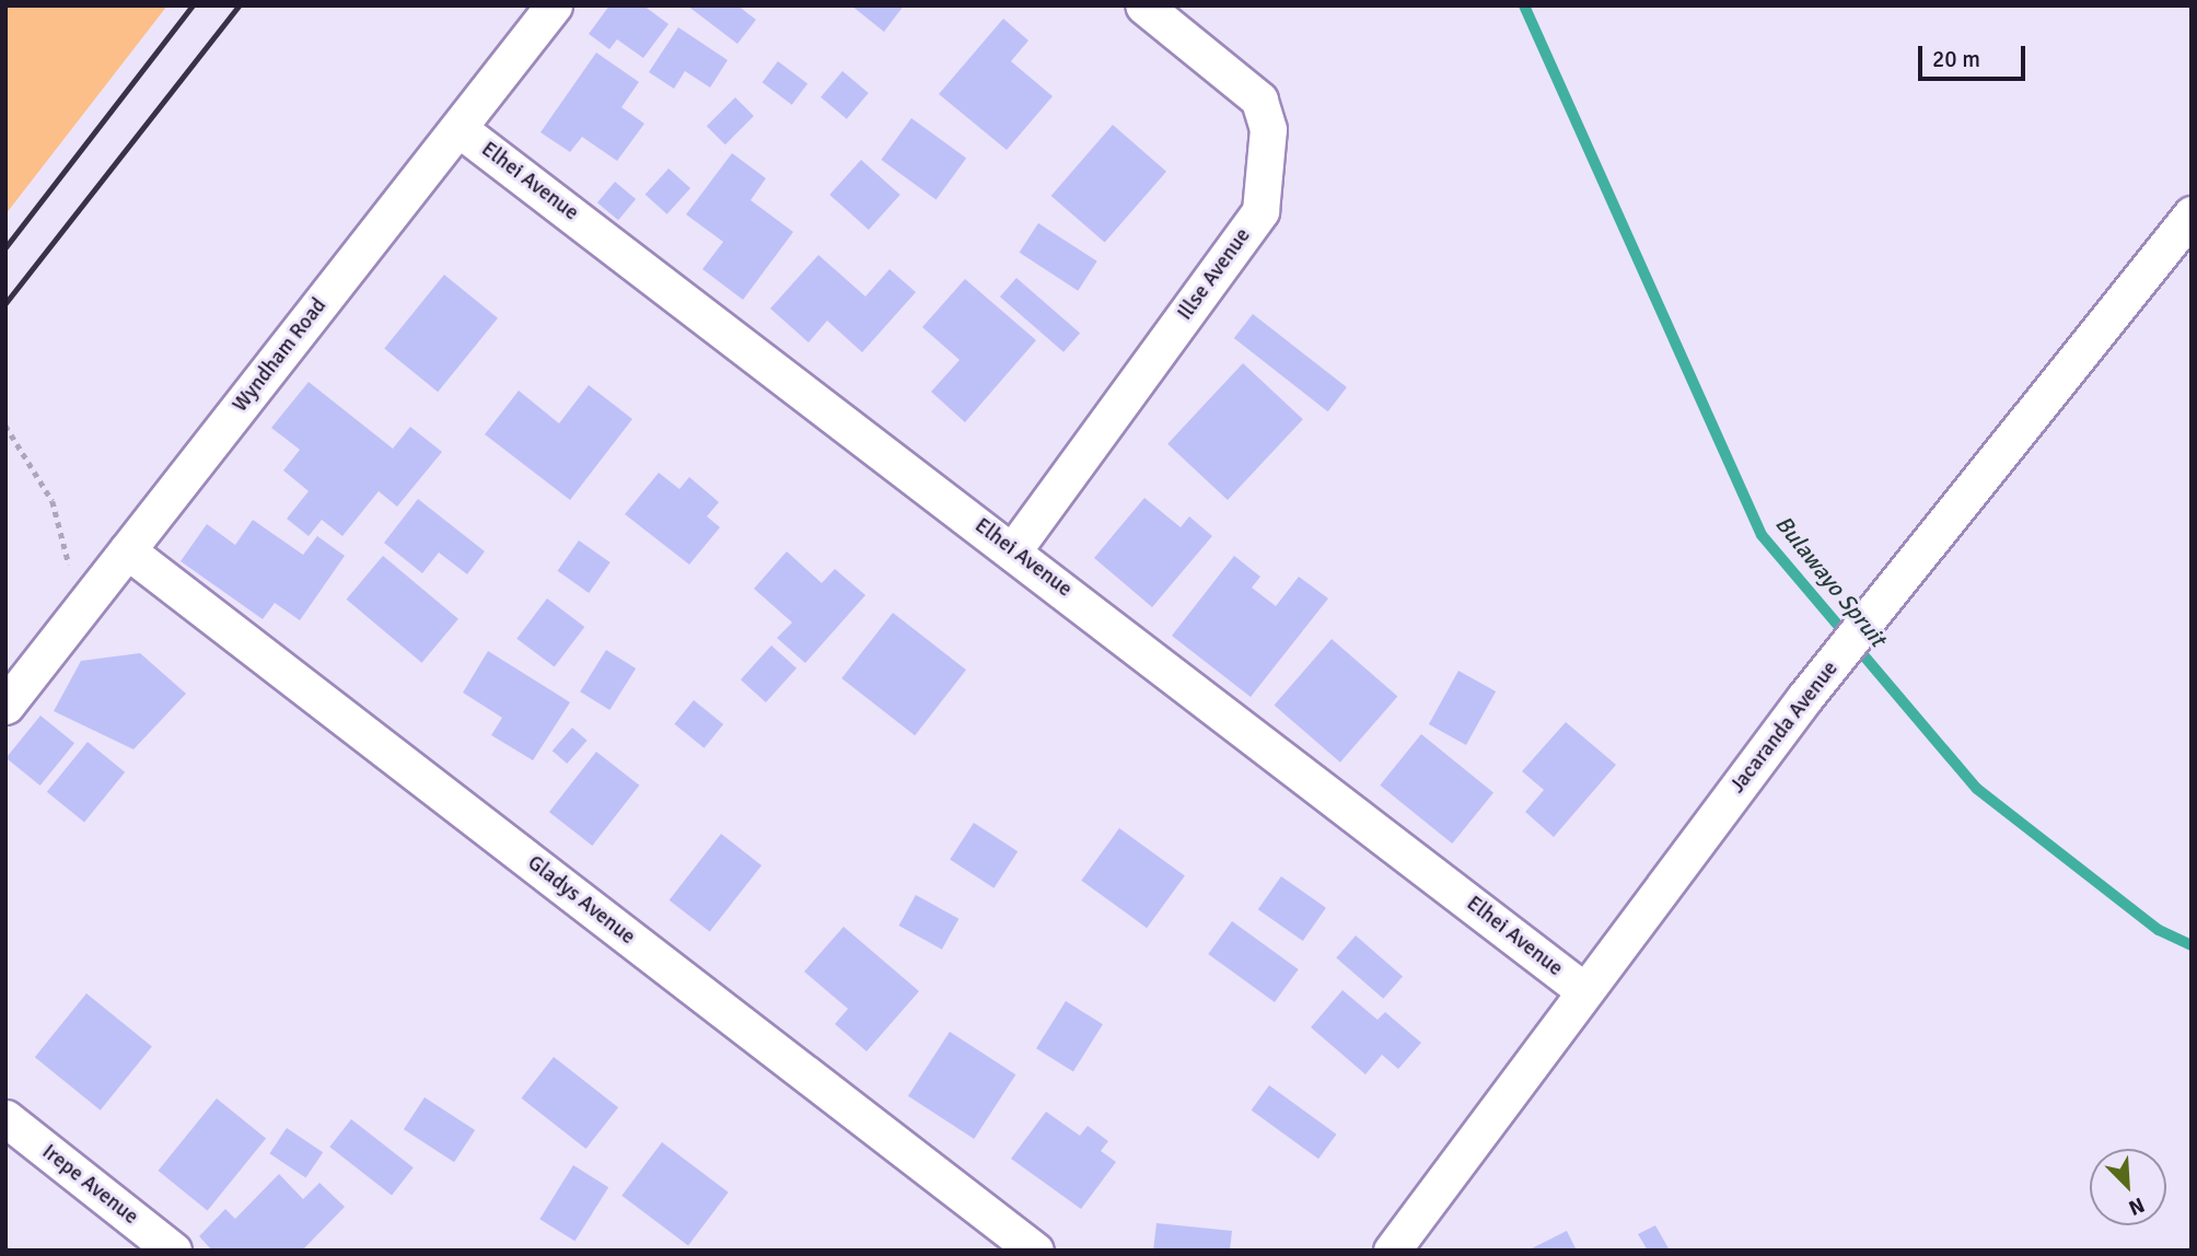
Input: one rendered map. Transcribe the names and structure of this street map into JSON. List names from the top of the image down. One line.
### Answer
{"streets":{"street":["Elhei Avenue","Illse Avenue","Wyndham Road","Jacaranda Avenue","Gladys Avenue","Irepe Avenue"]},"crossings":[["Elhei Avenue","Illse Avenue"],["Elhei Avenue","Wyndham Road"],["Elhei Avenue","Jacaranda Avenue"],["Wyndham Road","Gladys Avenue"]],"water":["Bulawayo Spruit"],"scale_bar":"20 m","north":"bottom right"}
